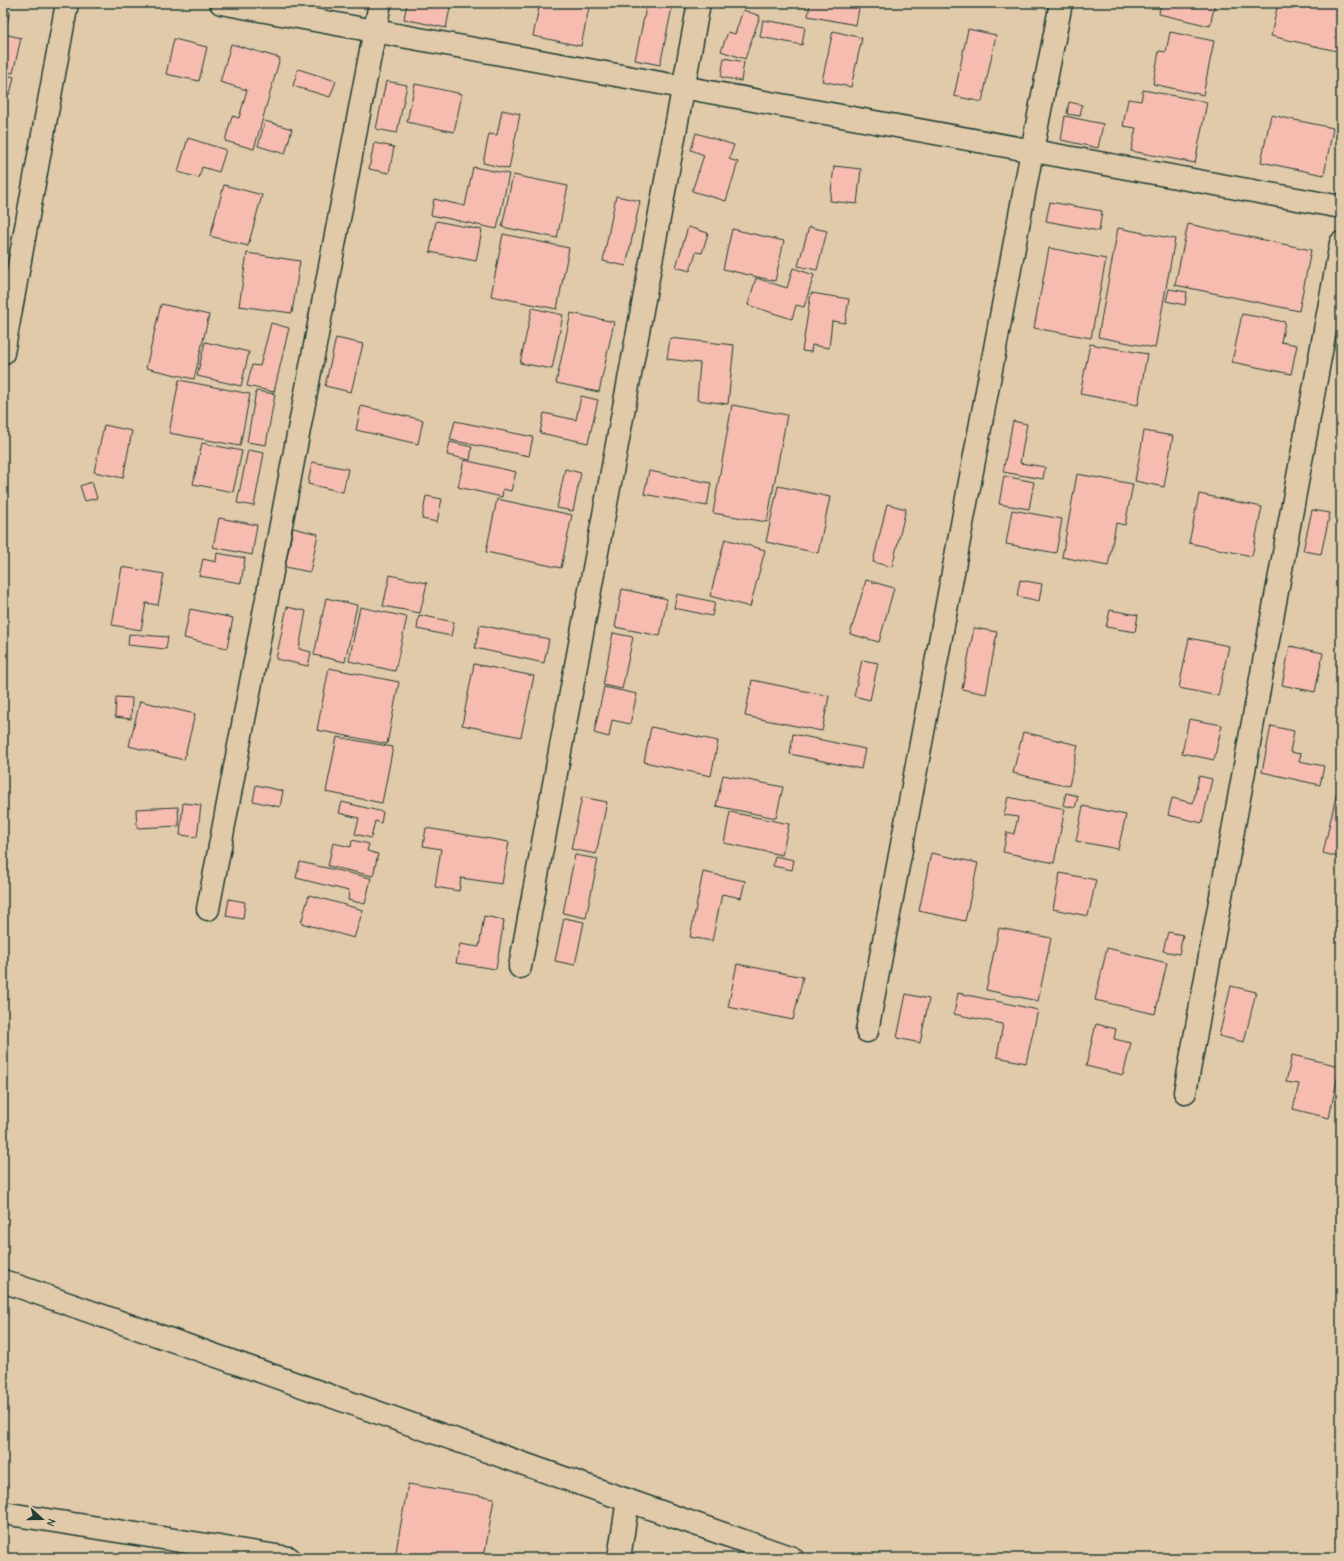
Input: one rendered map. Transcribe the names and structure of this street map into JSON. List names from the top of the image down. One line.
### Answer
{"north":"right"}
